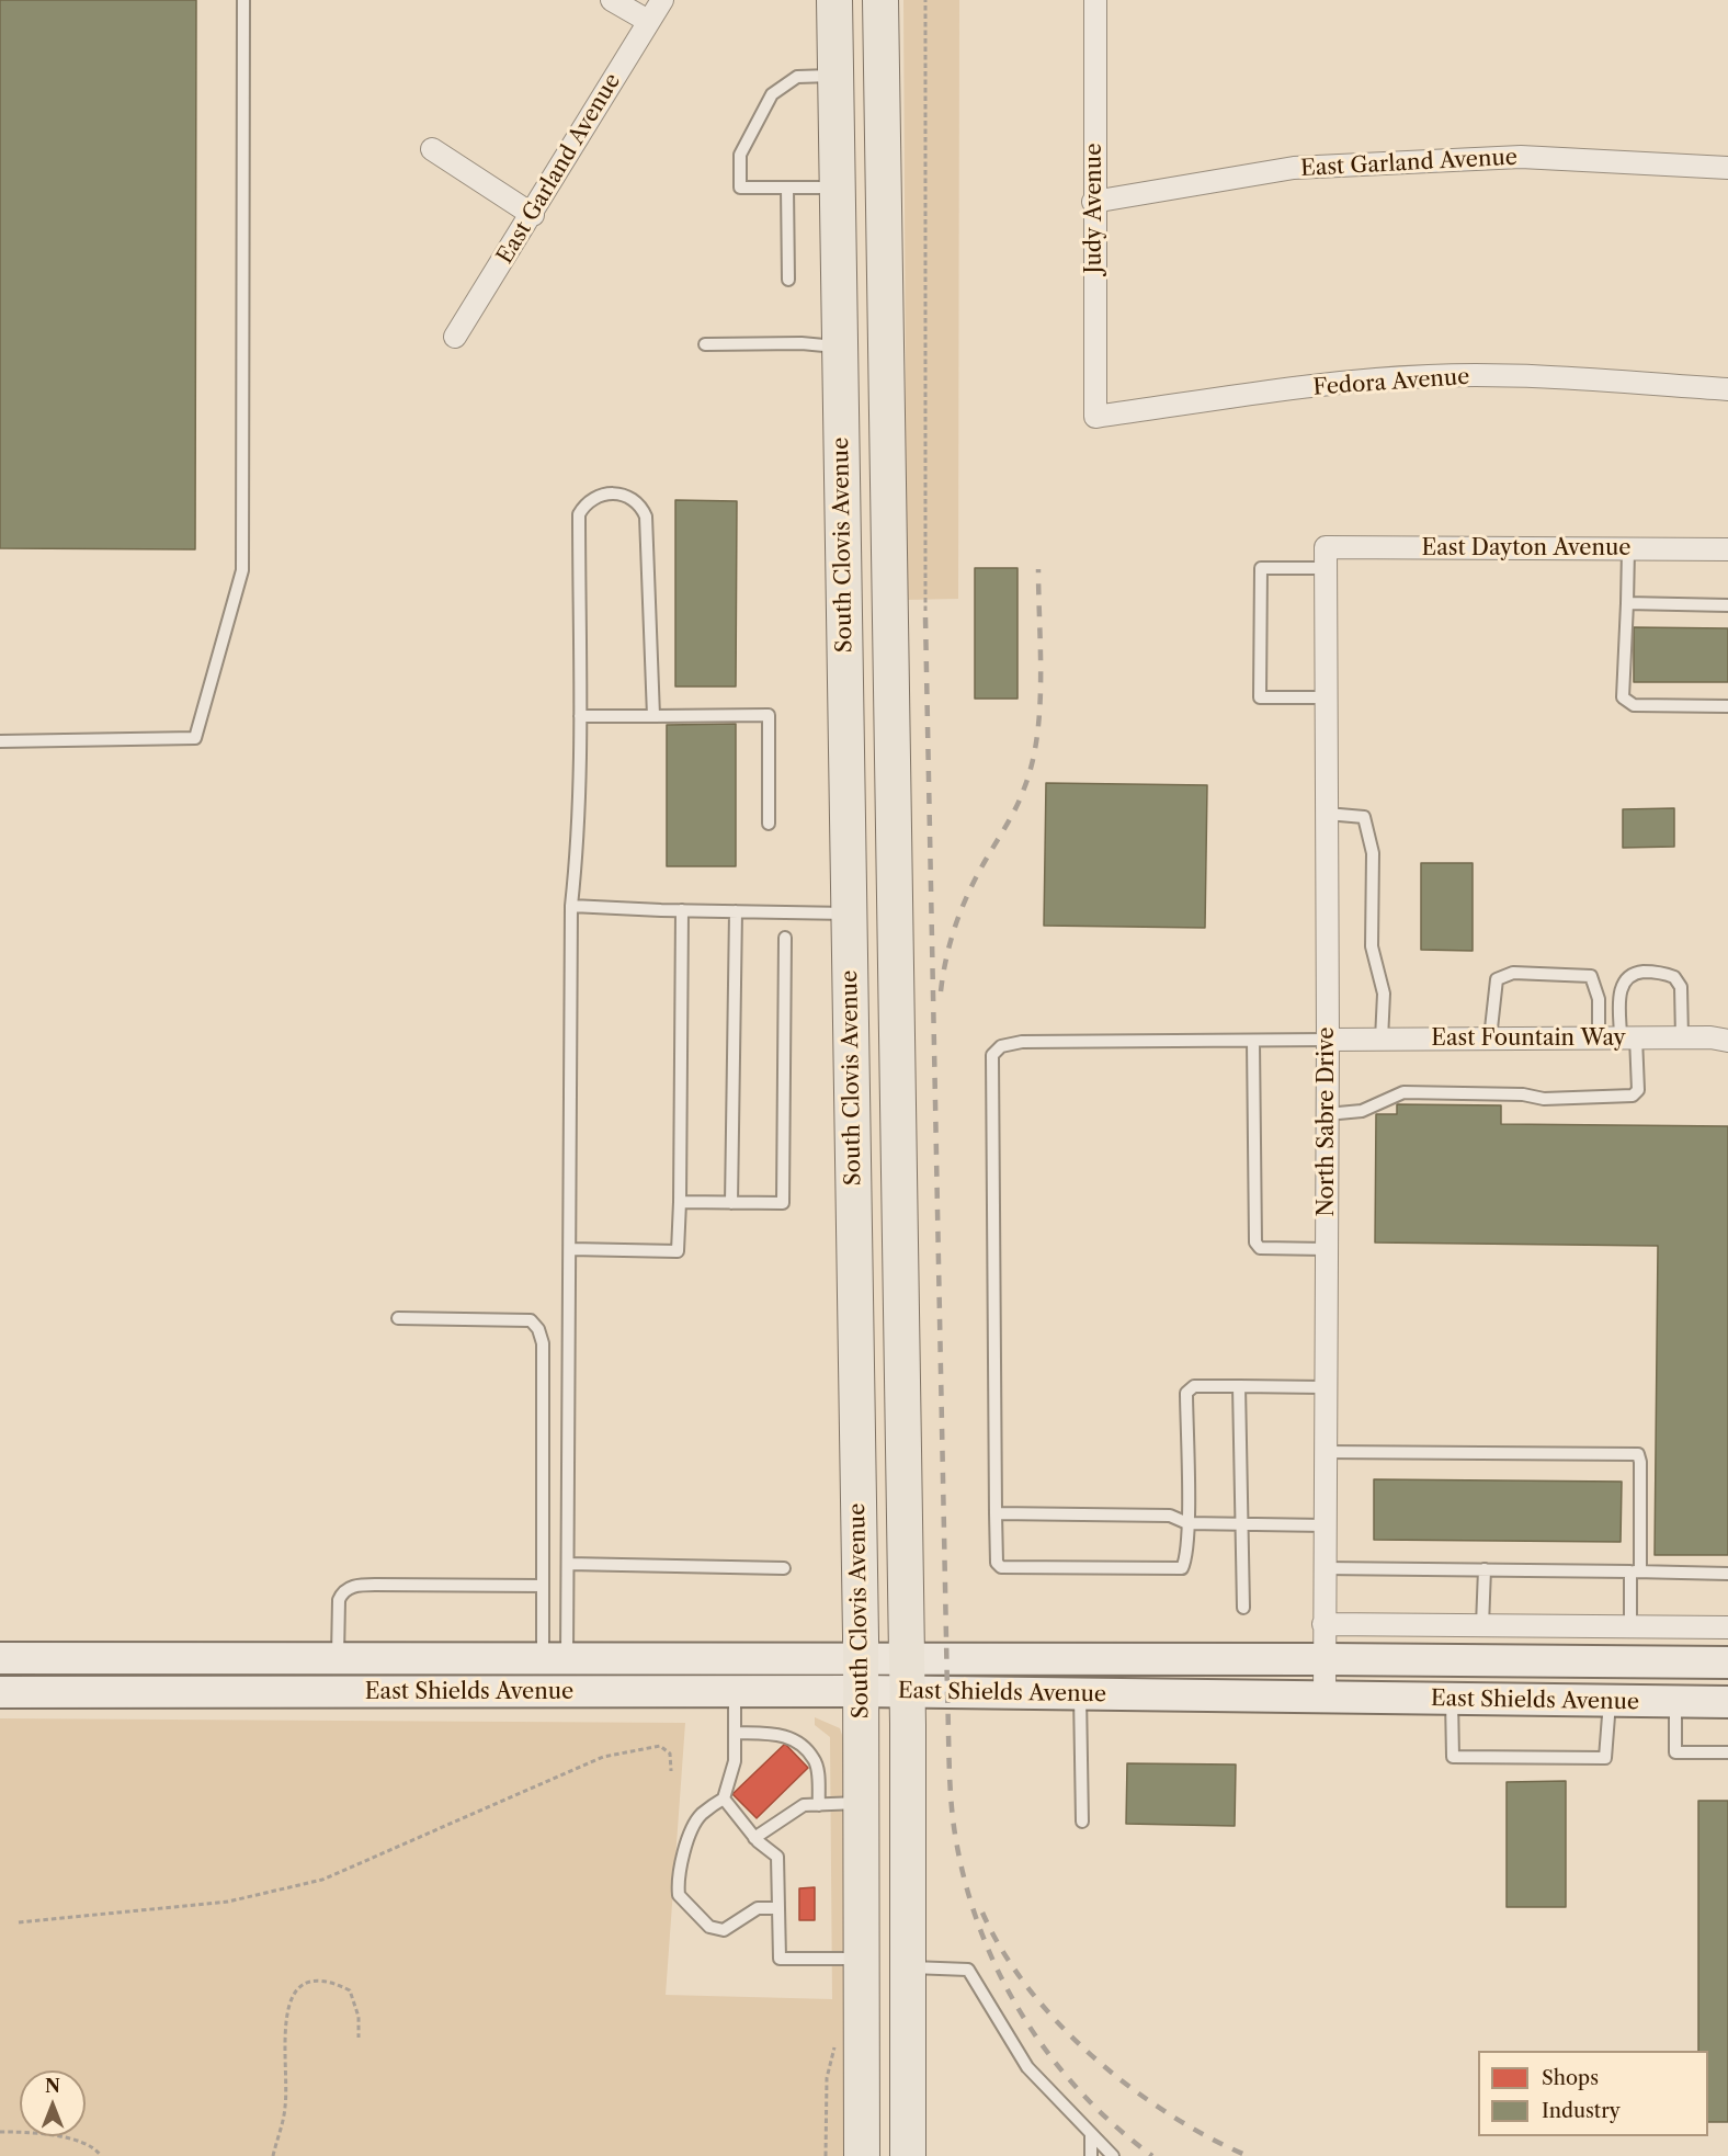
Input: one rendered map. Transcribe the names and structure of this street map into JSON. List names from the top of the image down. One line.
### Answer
{"streets":{"main road":["South Clovis Avenue","East Shields Avenue"],"street":["East Garland Avenue","Judy Avenue","Fedora Avenue","East Dayton Avenue","East Fountain Way","North Sabre Drive"]},"crossings":[["East Garland Avenue","Judy Avenue"],["Judy Avenue","Fedora Avenue"],["South Clovis Avenue","East Shields Avenue"],["East Dayton Avenue","North Sabre Drive"],["East Fountain Way","North Sabre Drive"],["North Sabre Drive","East Shields Avenue"]],"legend":["Shops","Industry"],"north":"top"}
